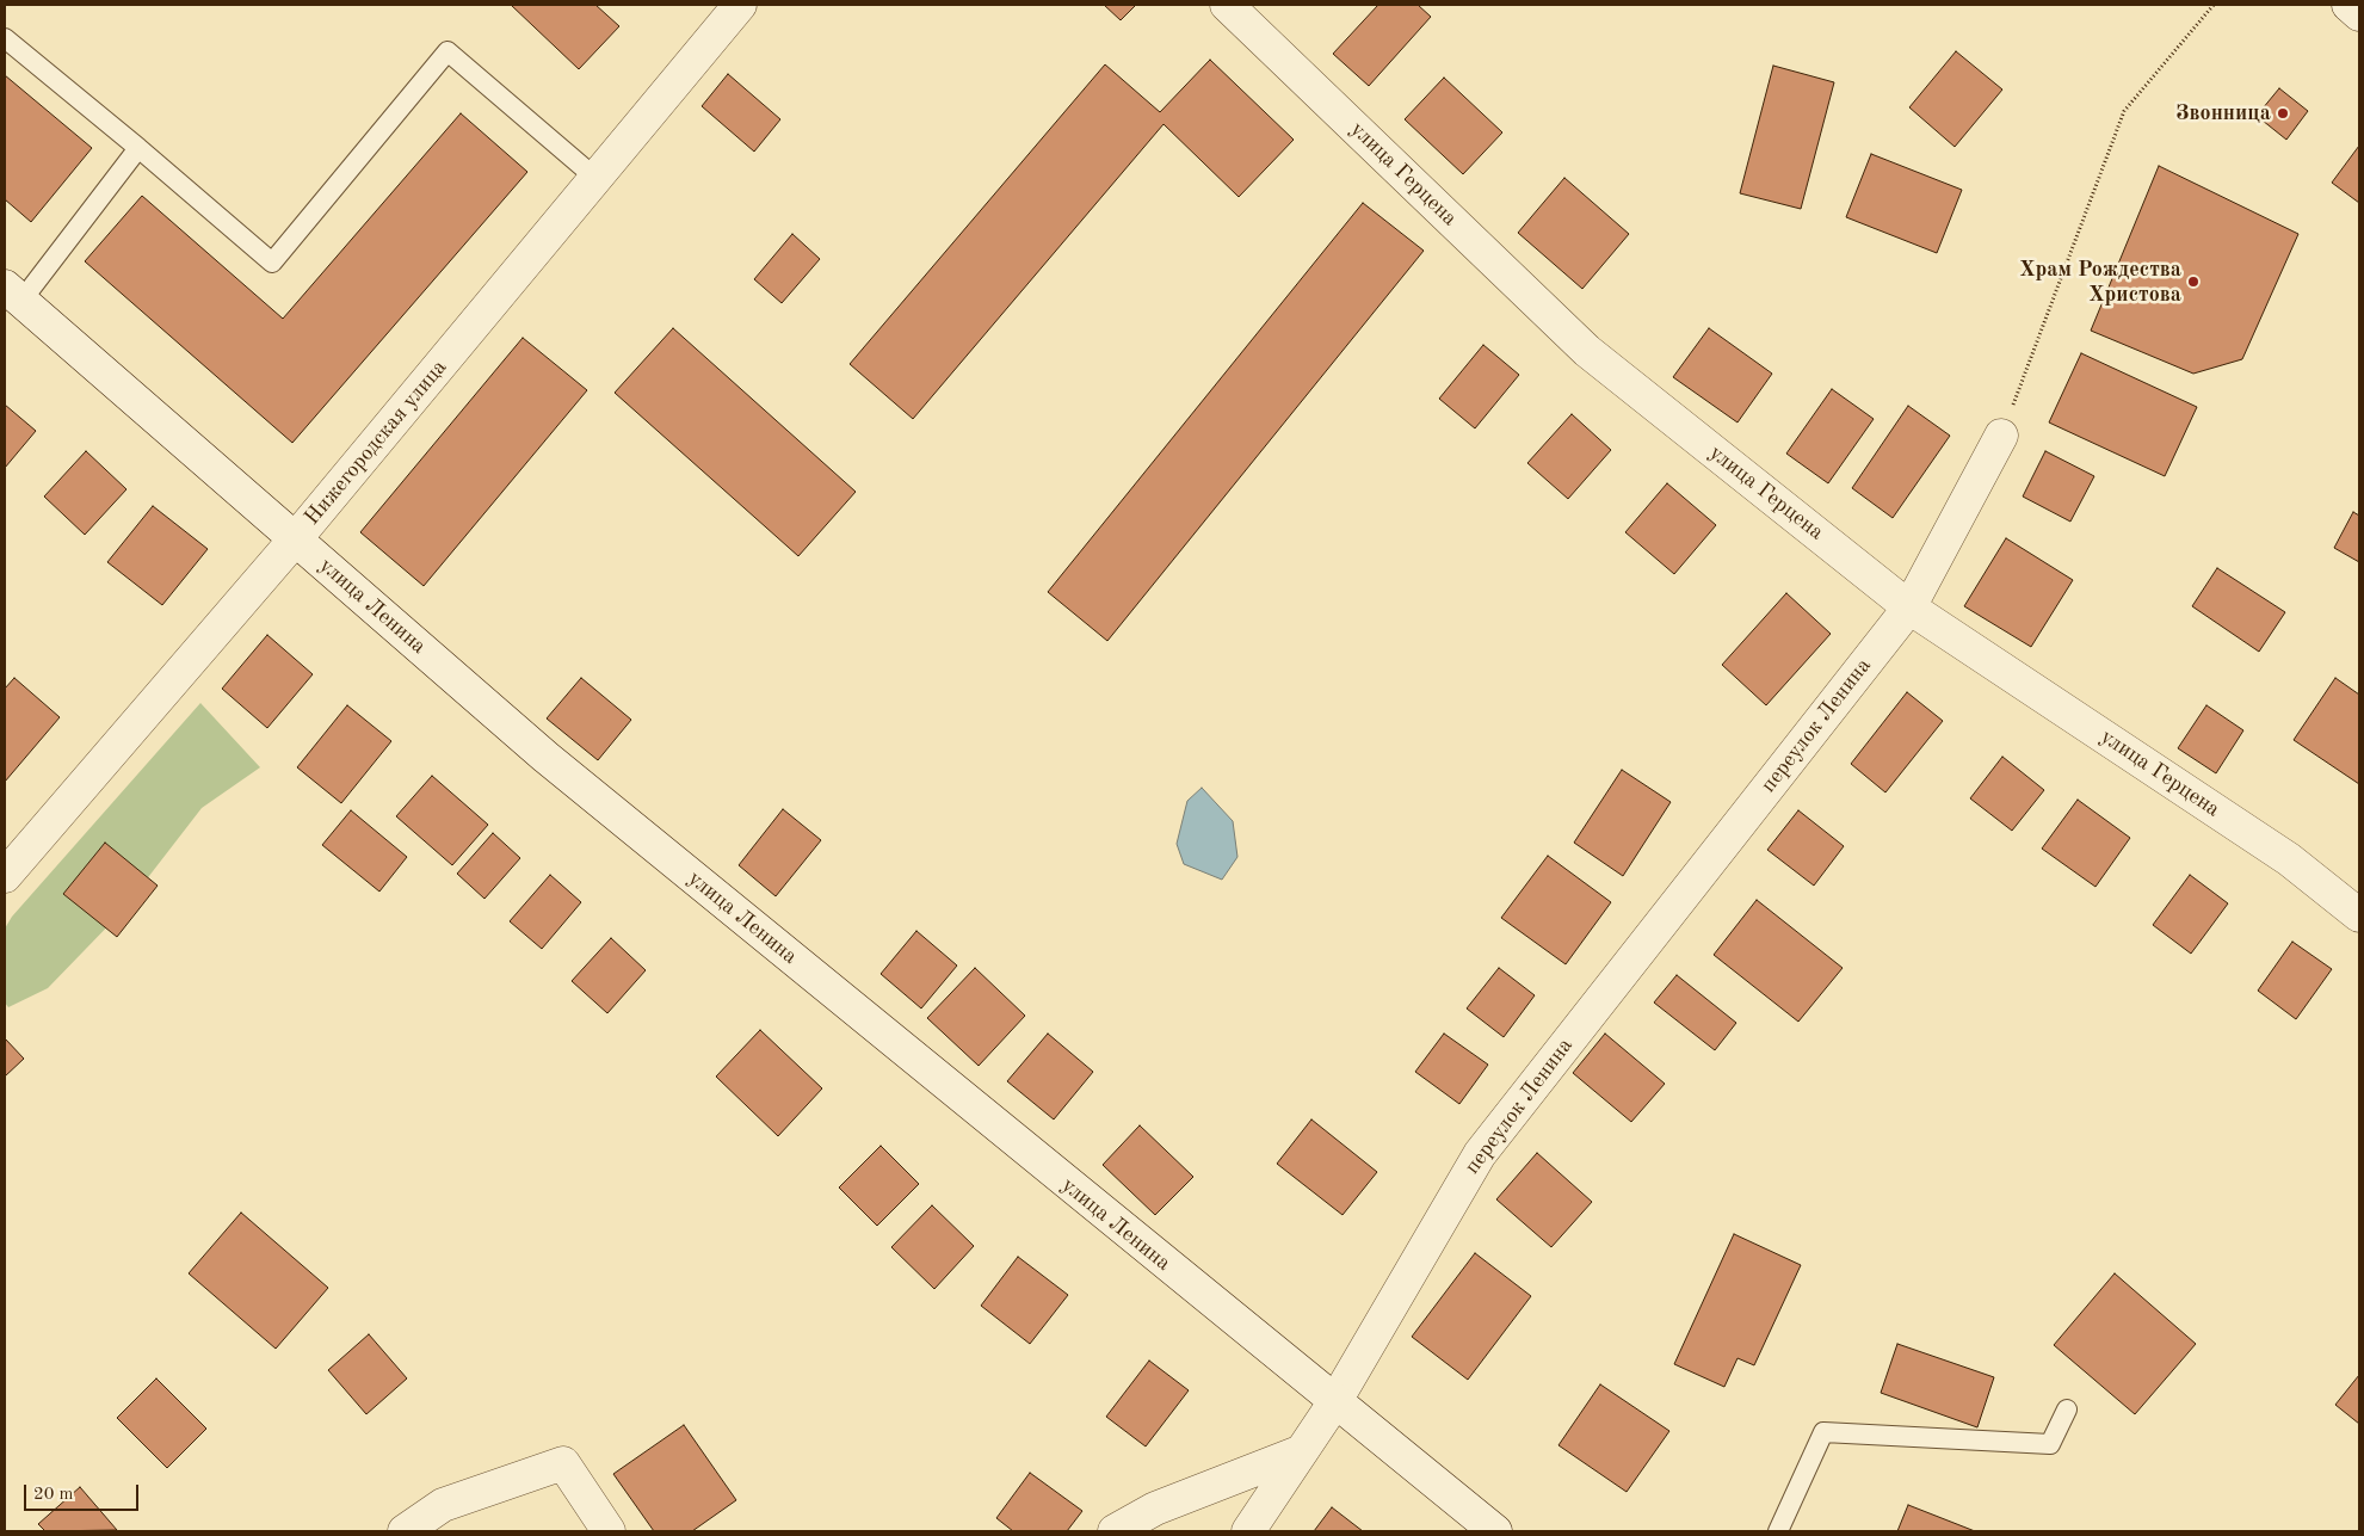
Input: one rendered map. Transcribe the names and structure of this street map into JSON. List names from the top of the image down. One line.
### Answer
{"streets":{"street":["улица Герцена","Нижегородская улица","улица Ленина","переулок Ленина"]},"crossings":[["улица Герцена","переулок Ленина"],["Нижегородская улица","улица Ленина"],["улица Ленина","переулок Ленина"]],"places":["Звонница","Храм Рождества Христова"],"scale_bar":"20 m"}
